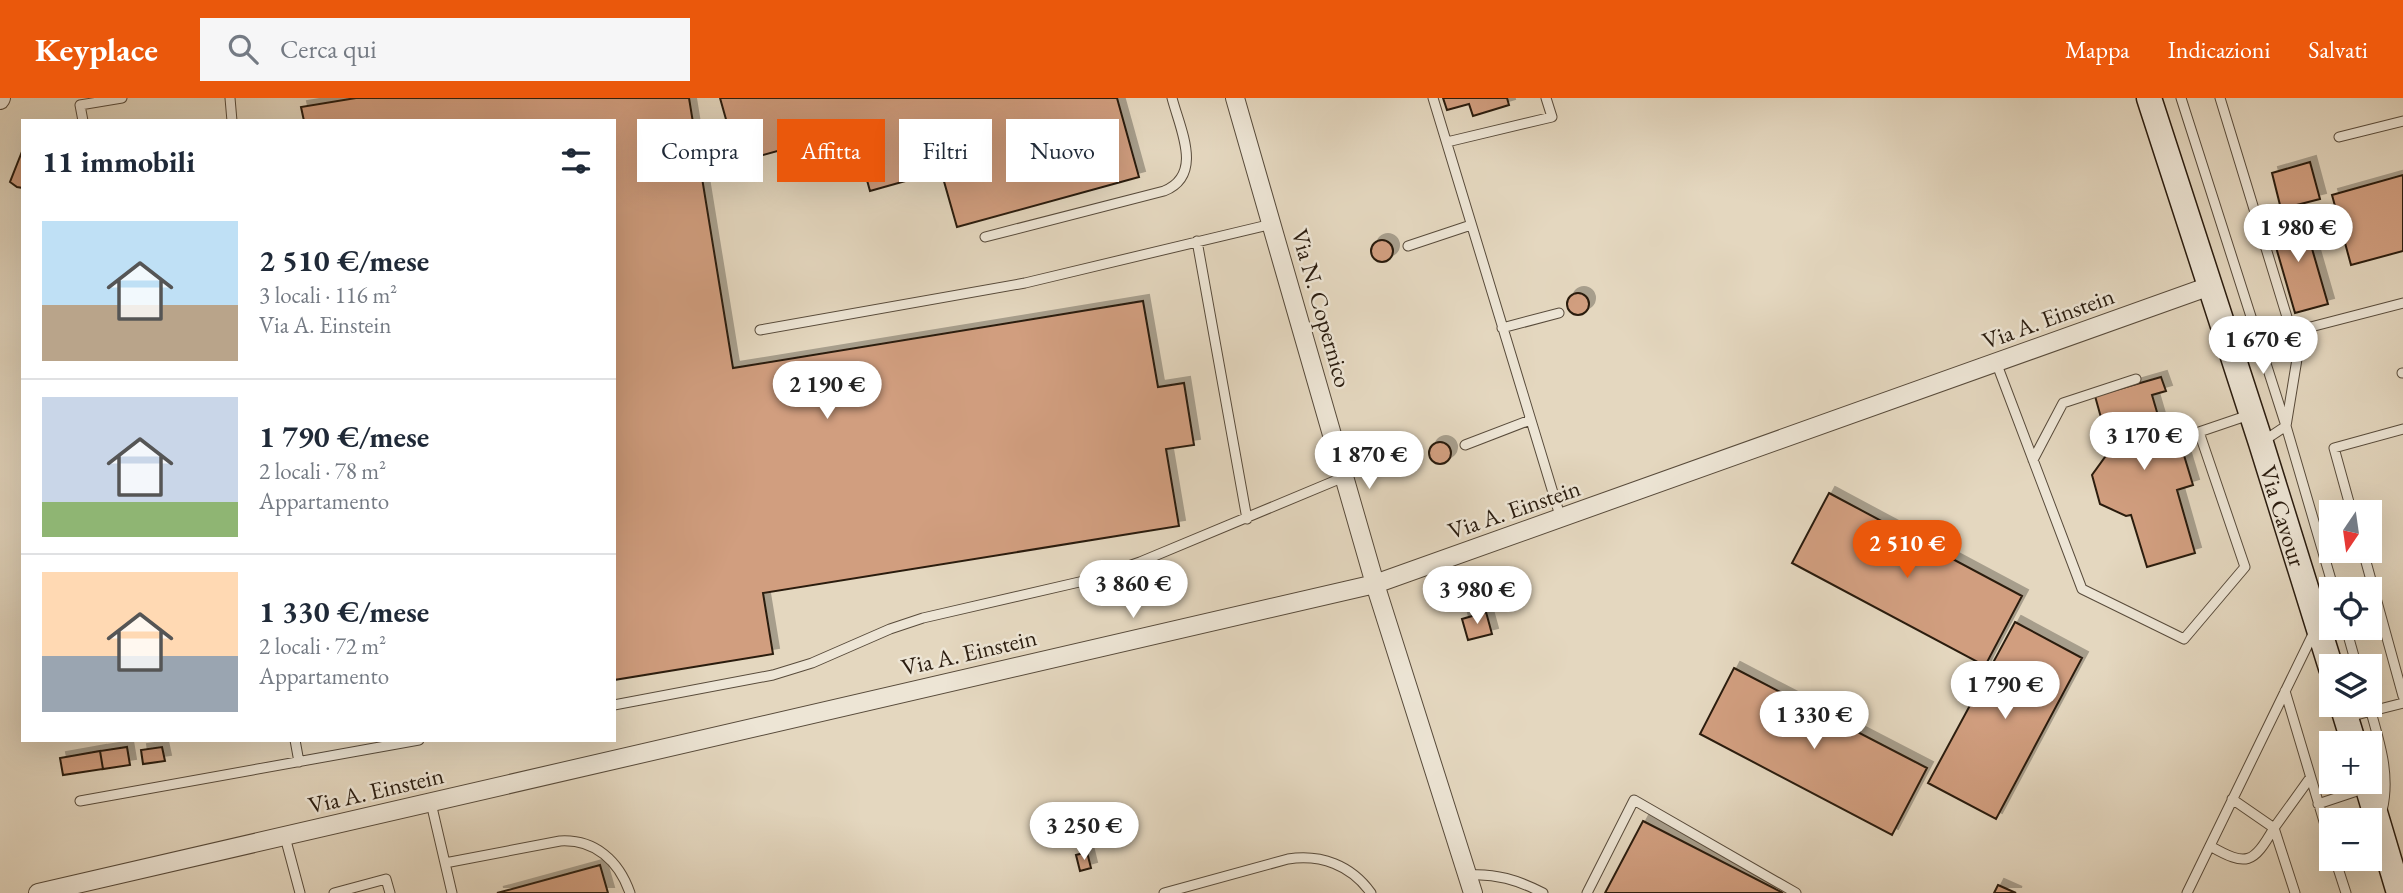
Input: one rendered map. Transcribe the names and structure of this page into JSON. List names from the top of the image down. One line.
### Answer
{"streets":{"main road":["Via Cavour"],"street":["Via N. Copernico","Via A. Einstein"]},"crossings":[["Via N. Copernico","Via A. Einstein"],["Via A. Einstein","Via Cavour"]],"north":"bottom","page":{"header":"Keyplace","search":"Cerca qui","nav":["Mappa","Indicazioni","Salvati"],"chip":["Compra","Affitta","Filtri","Nuovo"],"heading":"11 immobili","list":[{"name":"2 510 €/mese","note":"3 locali · 116 m² · Via A. Einstein"},{"name":"1 790 €/mese","note":"2 locali · 78 m² · Appartamento"},{"name":"1 330 €/mese","note":"2 locali · 72 m² · Appartamento"}],"price":["1 980 €","1 670 €","2 190 €","3 170 €","1 870 €","2 510 €","3 860 €","3 980 €","1 790 €","1 330 €","3 250 €"],"map_buttons":["+","−"]}}
